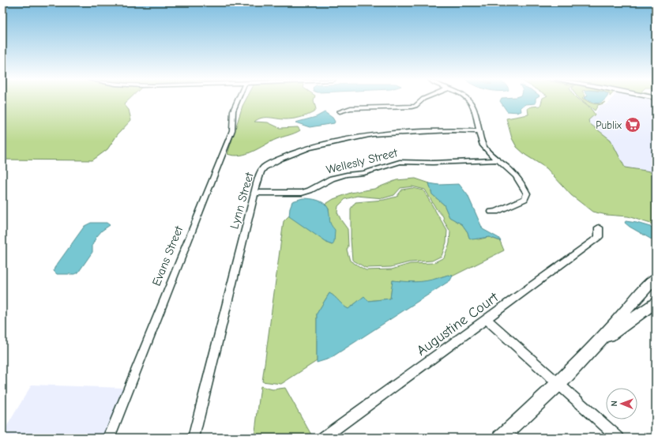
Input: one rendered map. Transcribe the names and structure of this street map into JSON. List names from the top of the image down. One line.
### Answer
{"streets":{"street":["Wellesly Street","Lynn Street","Evans Street","Augustine Court"]},"crossings":[["Wellesly Street","Lynn Street"]],"places":{"supermarket":["Publix"]},"north":"left"}
